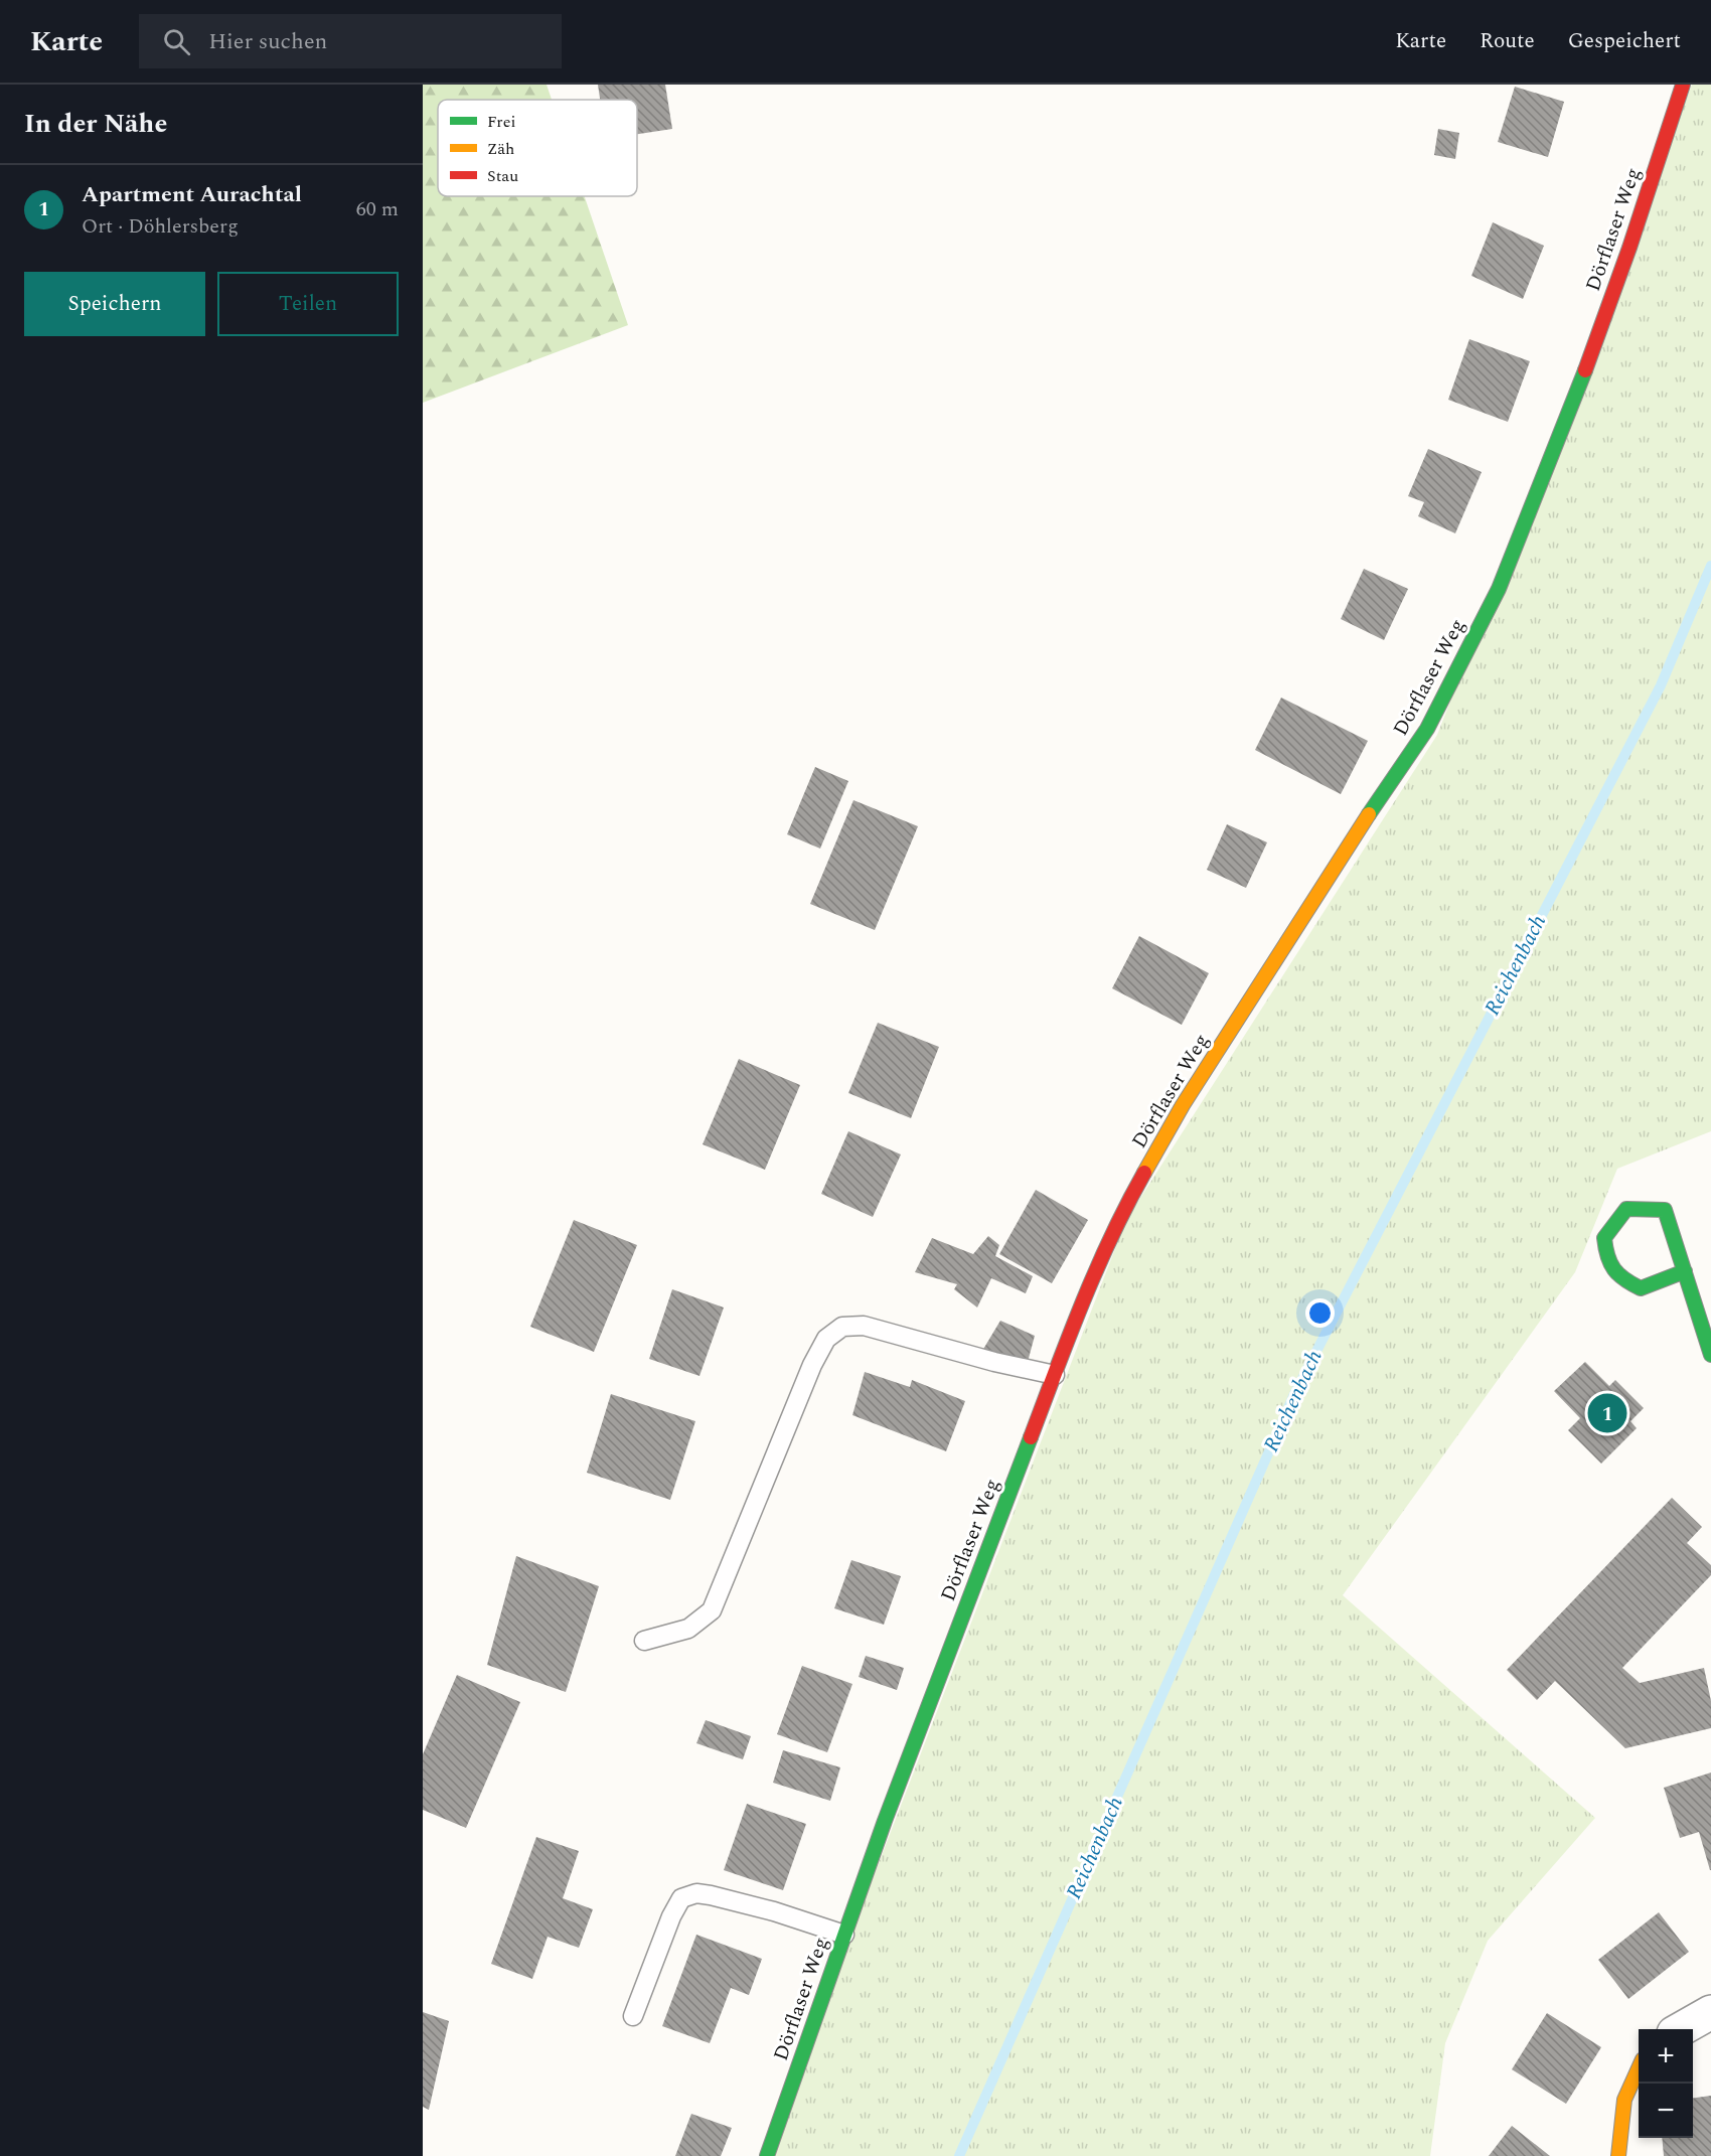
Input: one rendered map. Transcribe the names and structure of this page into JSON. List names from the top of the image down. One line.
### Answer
{"streets":{"street":["Dörflaser Weg"]},"water":["Reichenbach"],"legend":["Frei","Zäh","Stau"],"page":{"header":"Karte","search":"Hier suchen","nav":["Karte","Route","Gespeichert"],"heading":"In der Nähe","list":[{"mark":"1","name":"Apartment Aurachtal","note":"Ort · Döhlersberg","value":"60 m"}],"buttons":["Speichern","Teilen"],"pins":"1","map_buttons":["+","−"]}}
